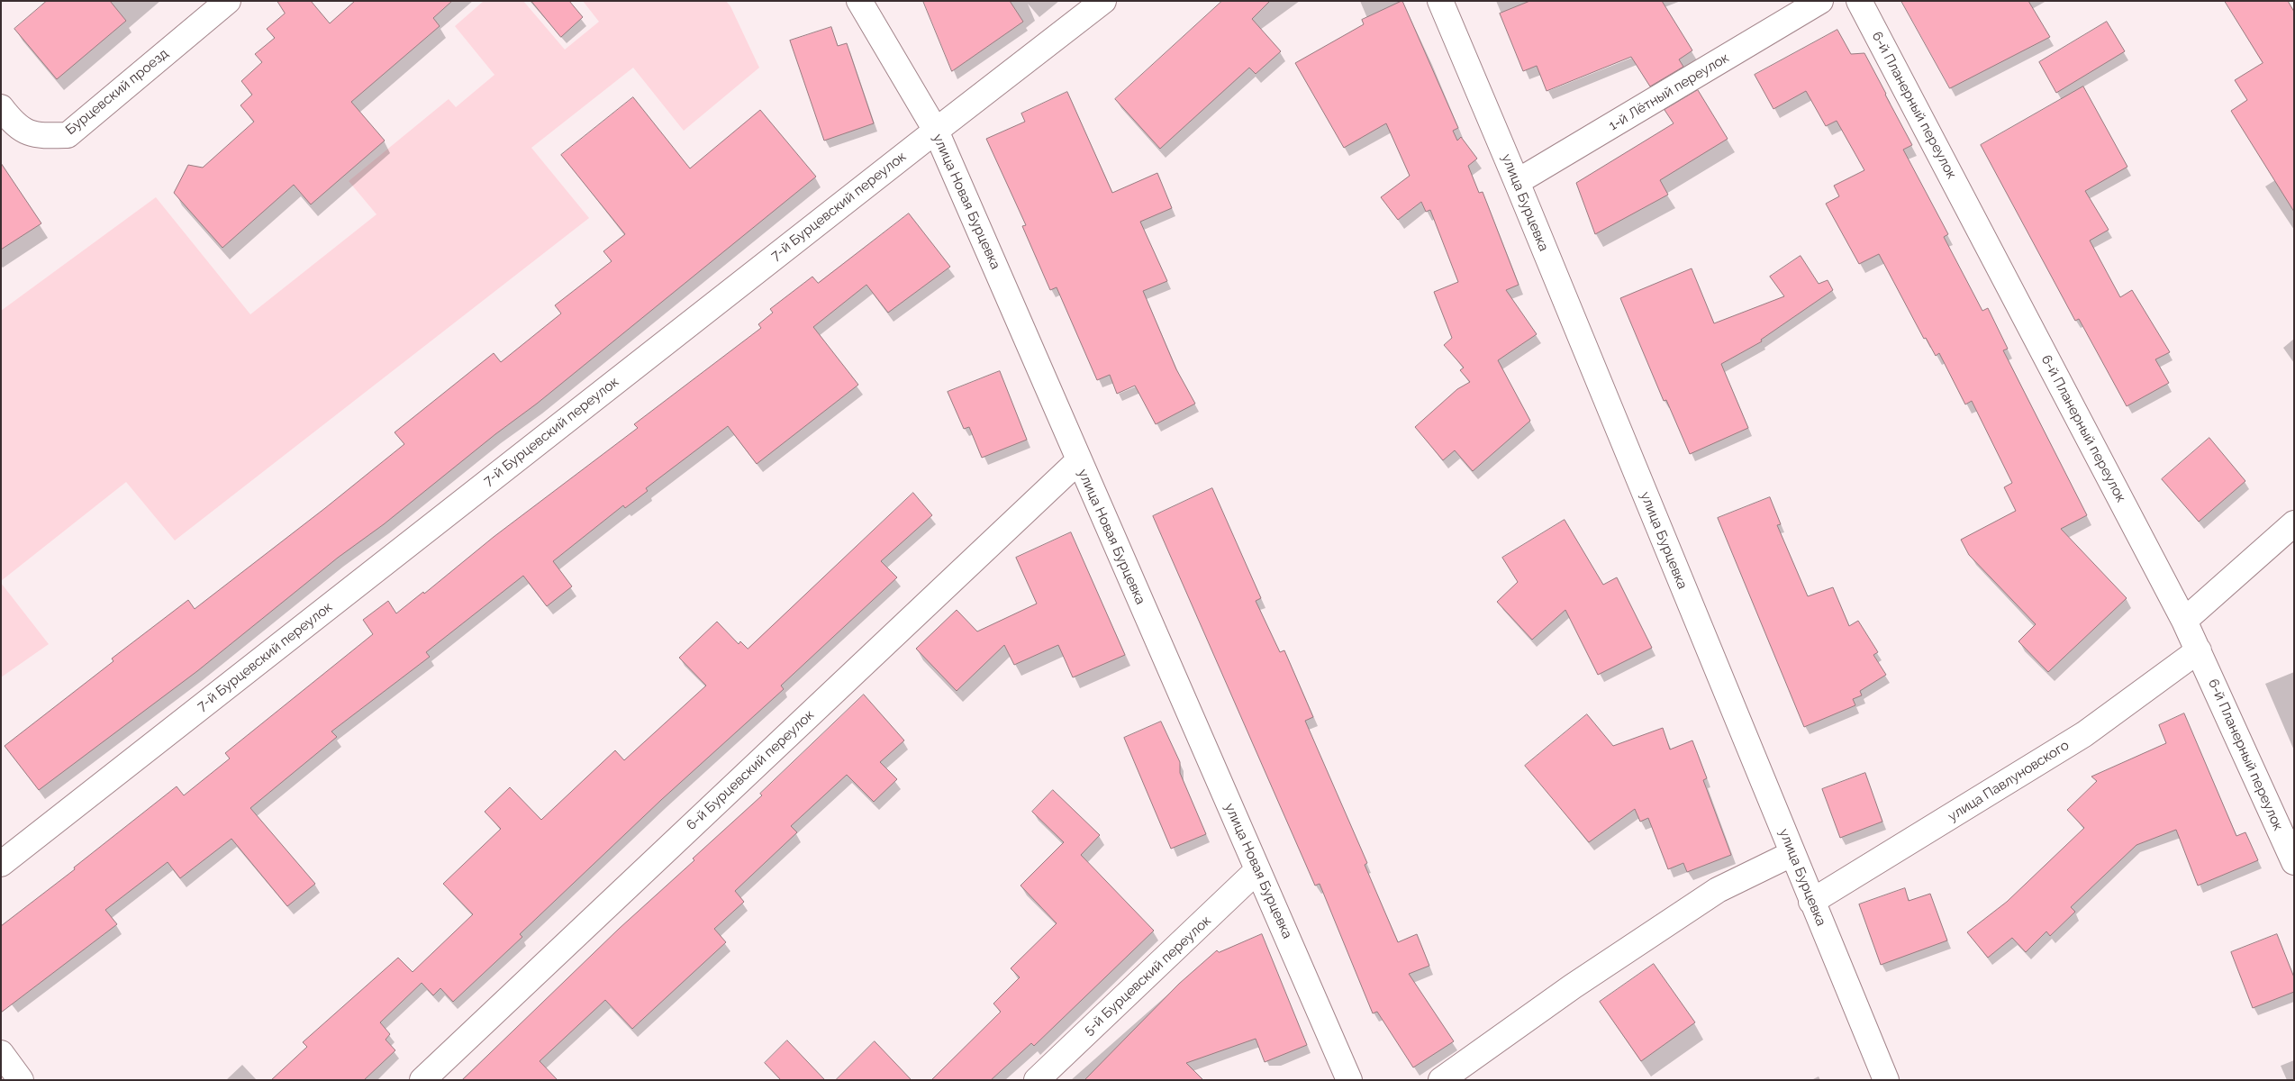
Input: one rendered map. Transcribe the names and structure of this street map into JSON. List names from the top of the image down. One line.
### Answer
{"streets":{"street":["Бурцевский проезд","1-й Лётный переулок","6-й Планерный переулок","улица Новая Бурцевка","улица Бурцевка","7-й Бурцевский переулок","6-й Бурцевский переулок","улица Павлуновского","5-й Бурцевский переулок"]},"crossings":[["1-й Лётный переулок","улица Бурцевка"],["6-й Планерный переулок","улица Павлуновского"],["улица Новая Бурцевка","7-й Бурцевский переулок"],["улица Новая Бурцевка","6-й Бурцевский переулок"],["улица Новая Бурцевка","5-й Бурцевский переулок"],["улица Бурцевка","улица Павлуновского"]]}
